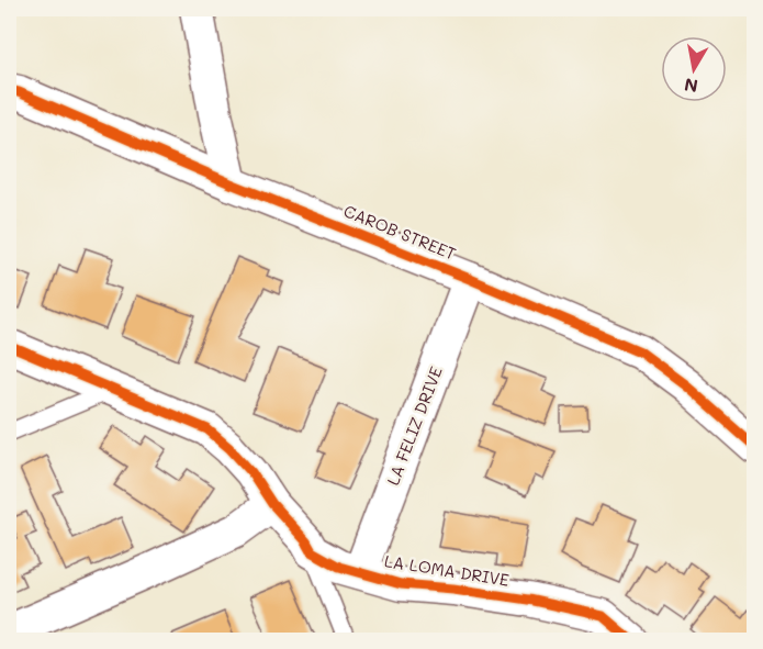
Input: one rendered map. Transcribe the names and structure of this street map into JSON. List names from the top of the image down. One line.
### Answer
{"streets":{"street":["CAROB STREET","LA FELIZ DRIVE","LA LOMA DRIVE"]},"crossings":[["CAROB STREET","LA FELIZ DRIVE"],["LA FELIZ DRIVE","LA LOMA DRIVE"]],"north":"bottom"}
